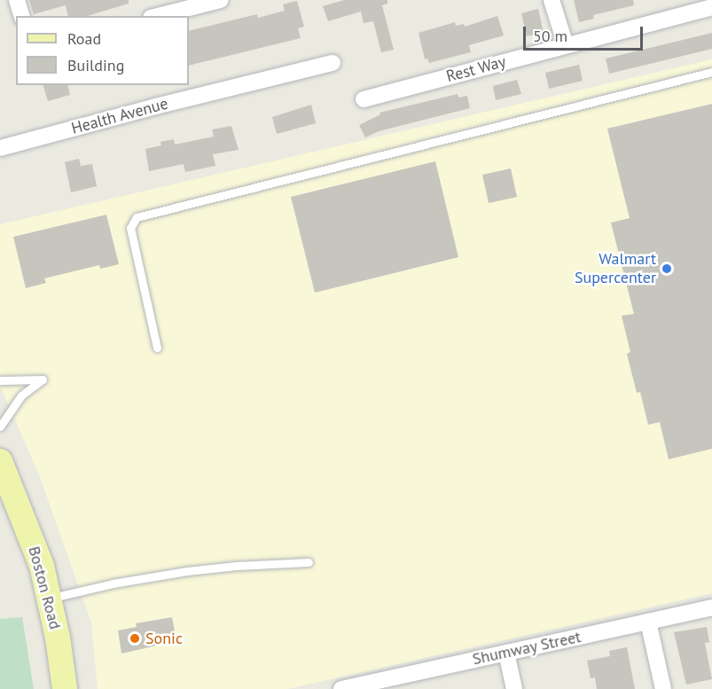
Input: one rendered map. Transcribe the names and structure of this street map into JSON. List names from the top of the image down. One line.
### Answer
{"streets":{"main road":["Boston Road"],"street":["Rest Way","Health Avenue","Shumway Street"]},"places":["Walmart Supercenter","Sonic"],"legend":["Road","Building"],"scale_bar":"50 m"}
